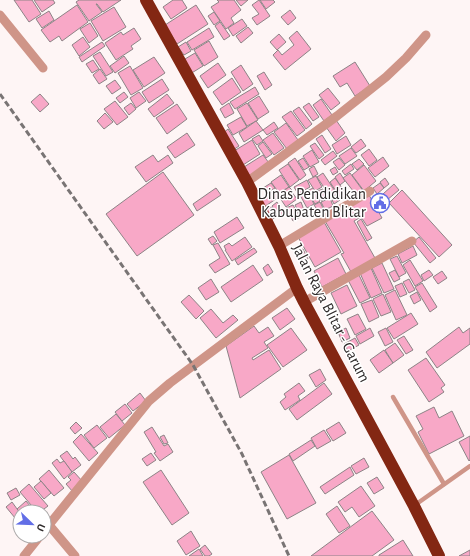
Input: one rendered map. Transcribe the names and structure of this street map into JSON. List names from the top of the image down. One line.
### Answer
{"streets":{"highway":["Jalan Raya Blitar - Garum"]},"places":{"public building":["Dinas Pendidikan Kabupaten Blitar"]},"north":"bottom right"}
